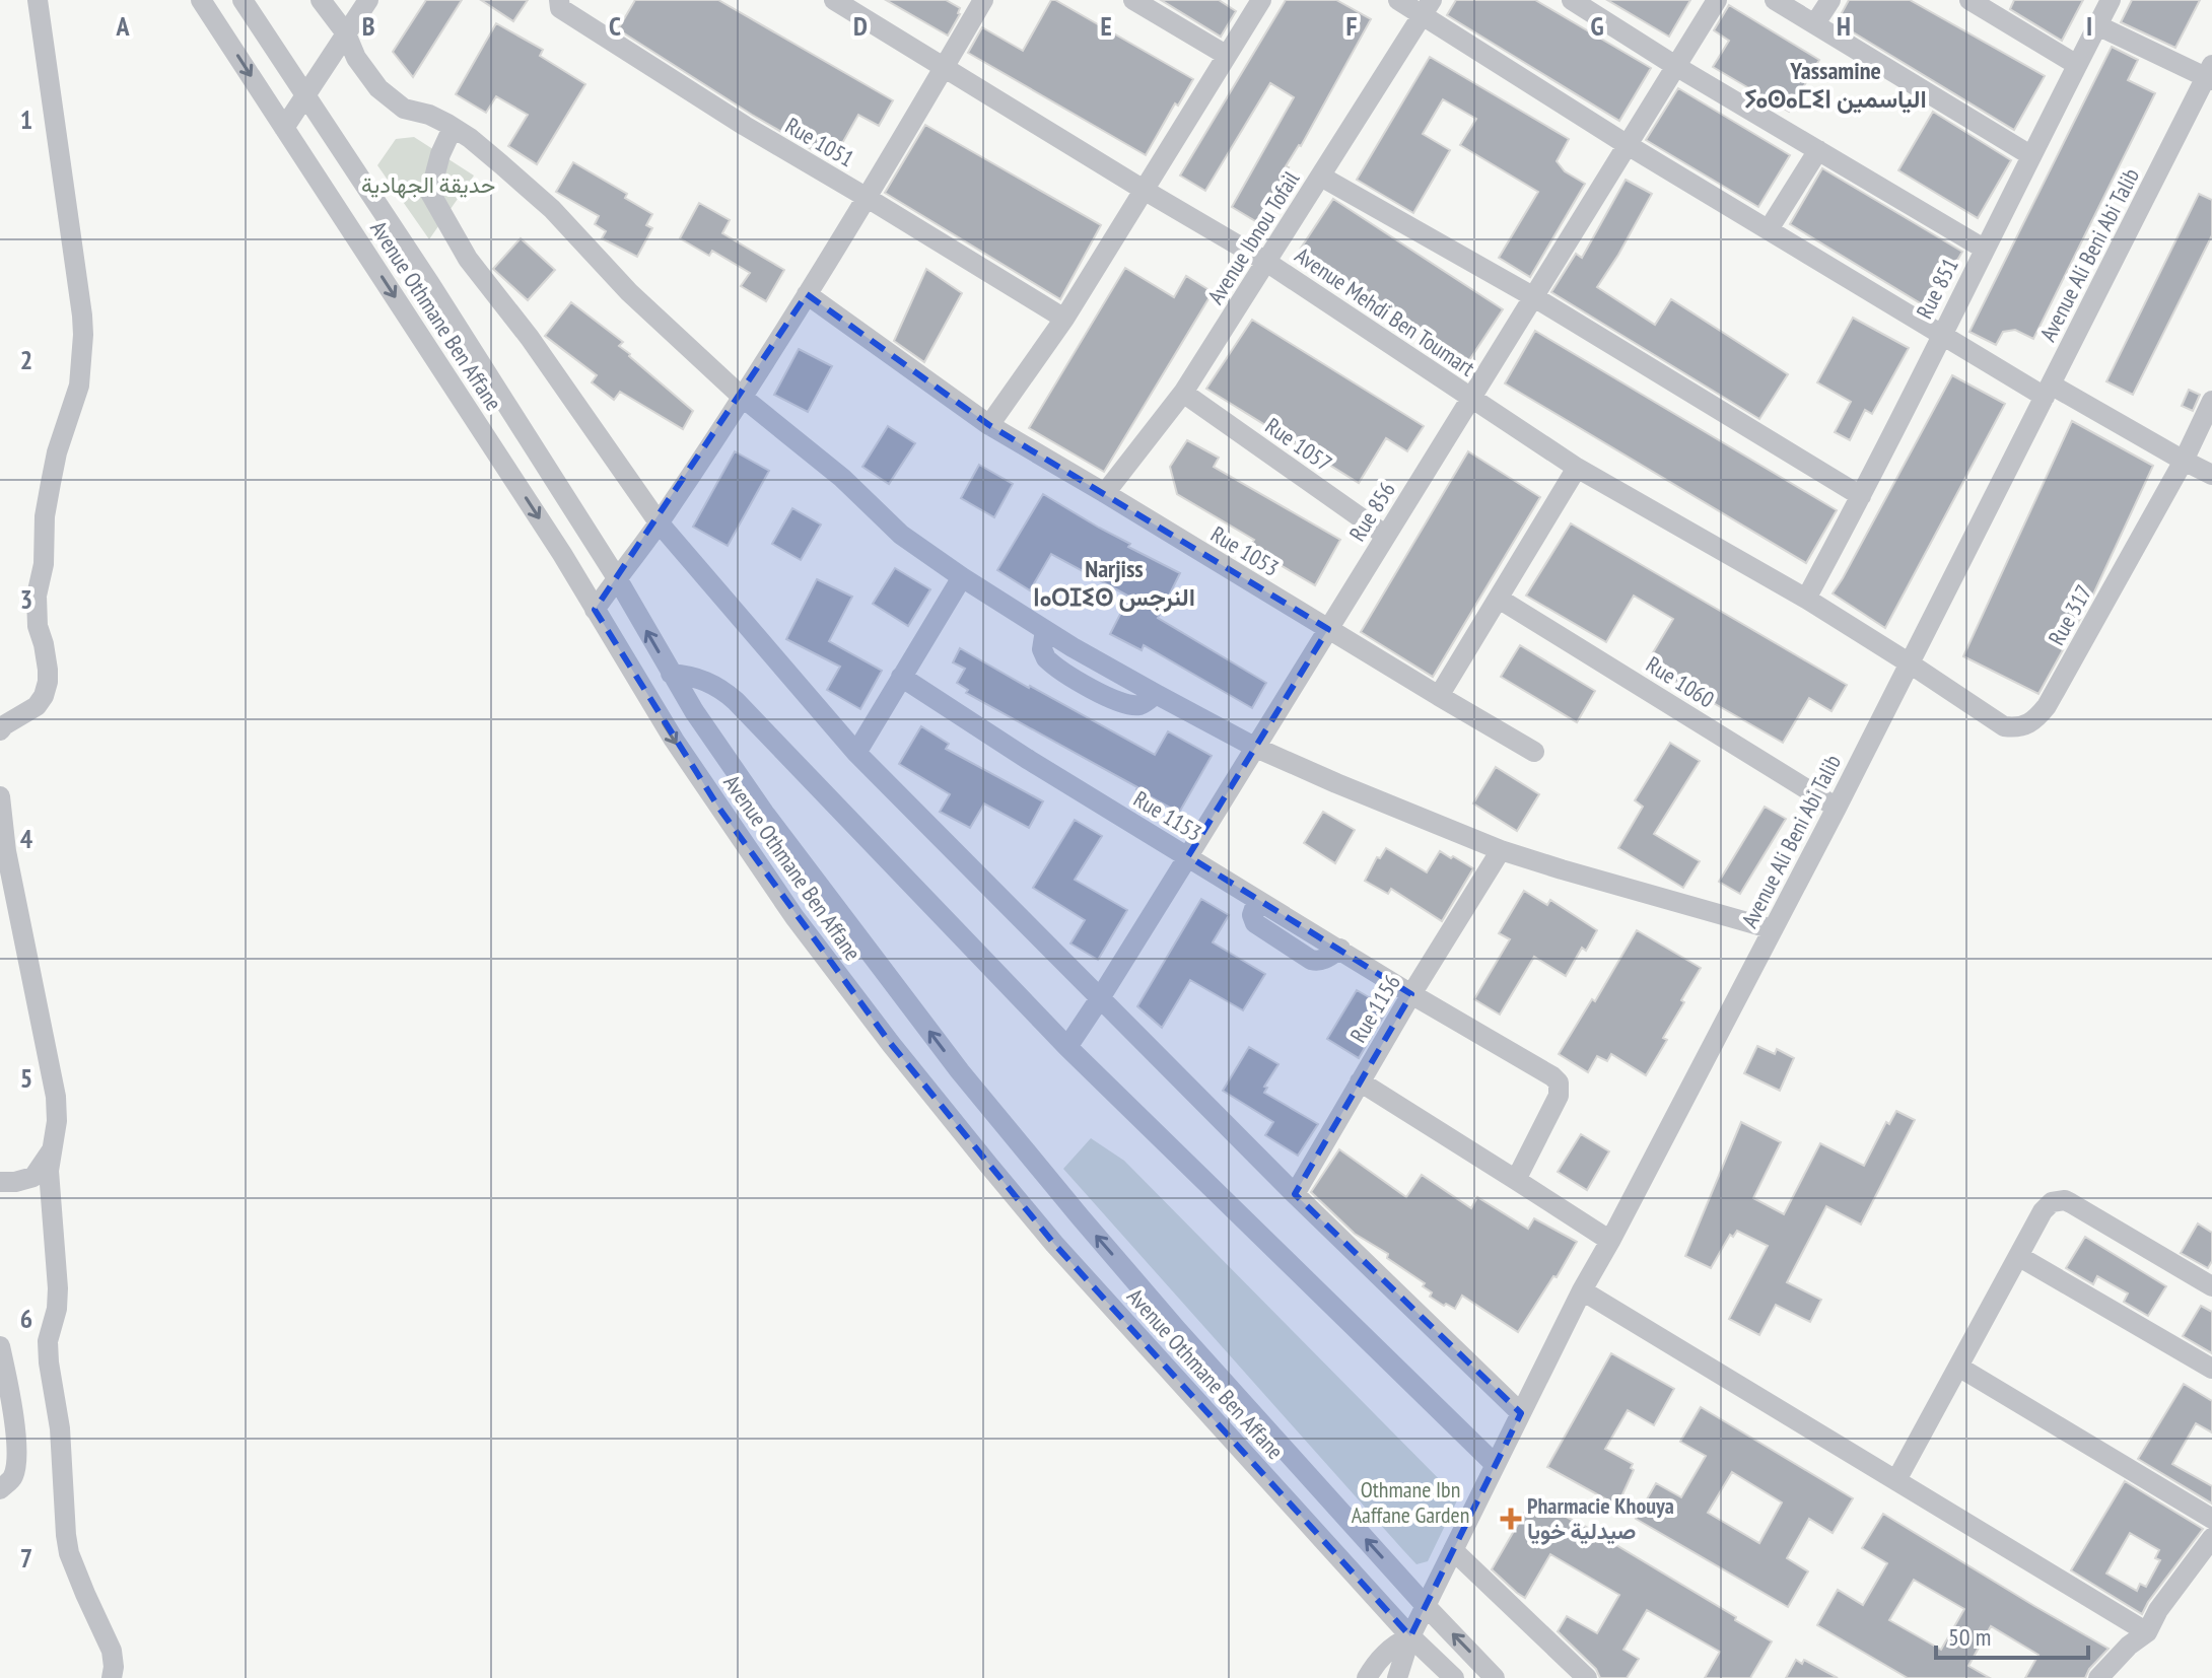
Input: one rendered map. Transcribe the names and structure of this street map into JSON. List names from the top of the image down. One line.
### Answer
{"streets":{"street":["Rue 1051","Avenue Ibnou Tofail","Avenue Ali Beni Abi Talib","Rue 851","Avenue Mehdi Ben Toumart","Avenue Othmane Ben Affane","Rue 1057","Rue 856","Rue 1053","Rue 317","Rue 1060","Rue 1153","Rue 1156"]},"crossings":[["Avenue Ibnou Tofail","Avenue Mehdi Ben Toumart"],["Avenue Ibnou Tofail","Rue 1057"],["Avenue Ibnou Tofail","Rue 1053"],["Avenue Ali Beni Abi Talib","Avenue Mehdi Ben Toumart"],["Avenue Ali Beni Abi Talib","Avenue Othmane Ben Affane"],["Avenue Ali Beni Abi Talib","Rue 317"],["Avenue Ali Beni Abi Talib","Rue 1060"],["Rue 851","Avenue Mehdi Ben Toumart"],["Avenue Mehdi Ben Toumart","Rue 856"],["Avenue Mehdi Ben Toumart","Rue 317"],["Rue 1057","Rue 856"],["Rue 856","Rue 1053"],["Rue 856","Rue 1153"],["Rue 1153","Rue 1156"]],"districts":["Yassamine ⵢⴰⵙⴰⵎⵉⵏ الياسمين","Narjiss ⵏⴰⵔⵊⵉⵙ النرجس"],"parks":["حديقة الجهادية","Othmane Ibn Aaffane Garden"],"places":{"health":["Pharmacie Khouya صيدلية خويا"]},"scale_bar":"50 m","grid":{"columns":["A","B","C","D","E","F","G","H","I"],"rows":["1","2","3","4","5","6","7"]}}
